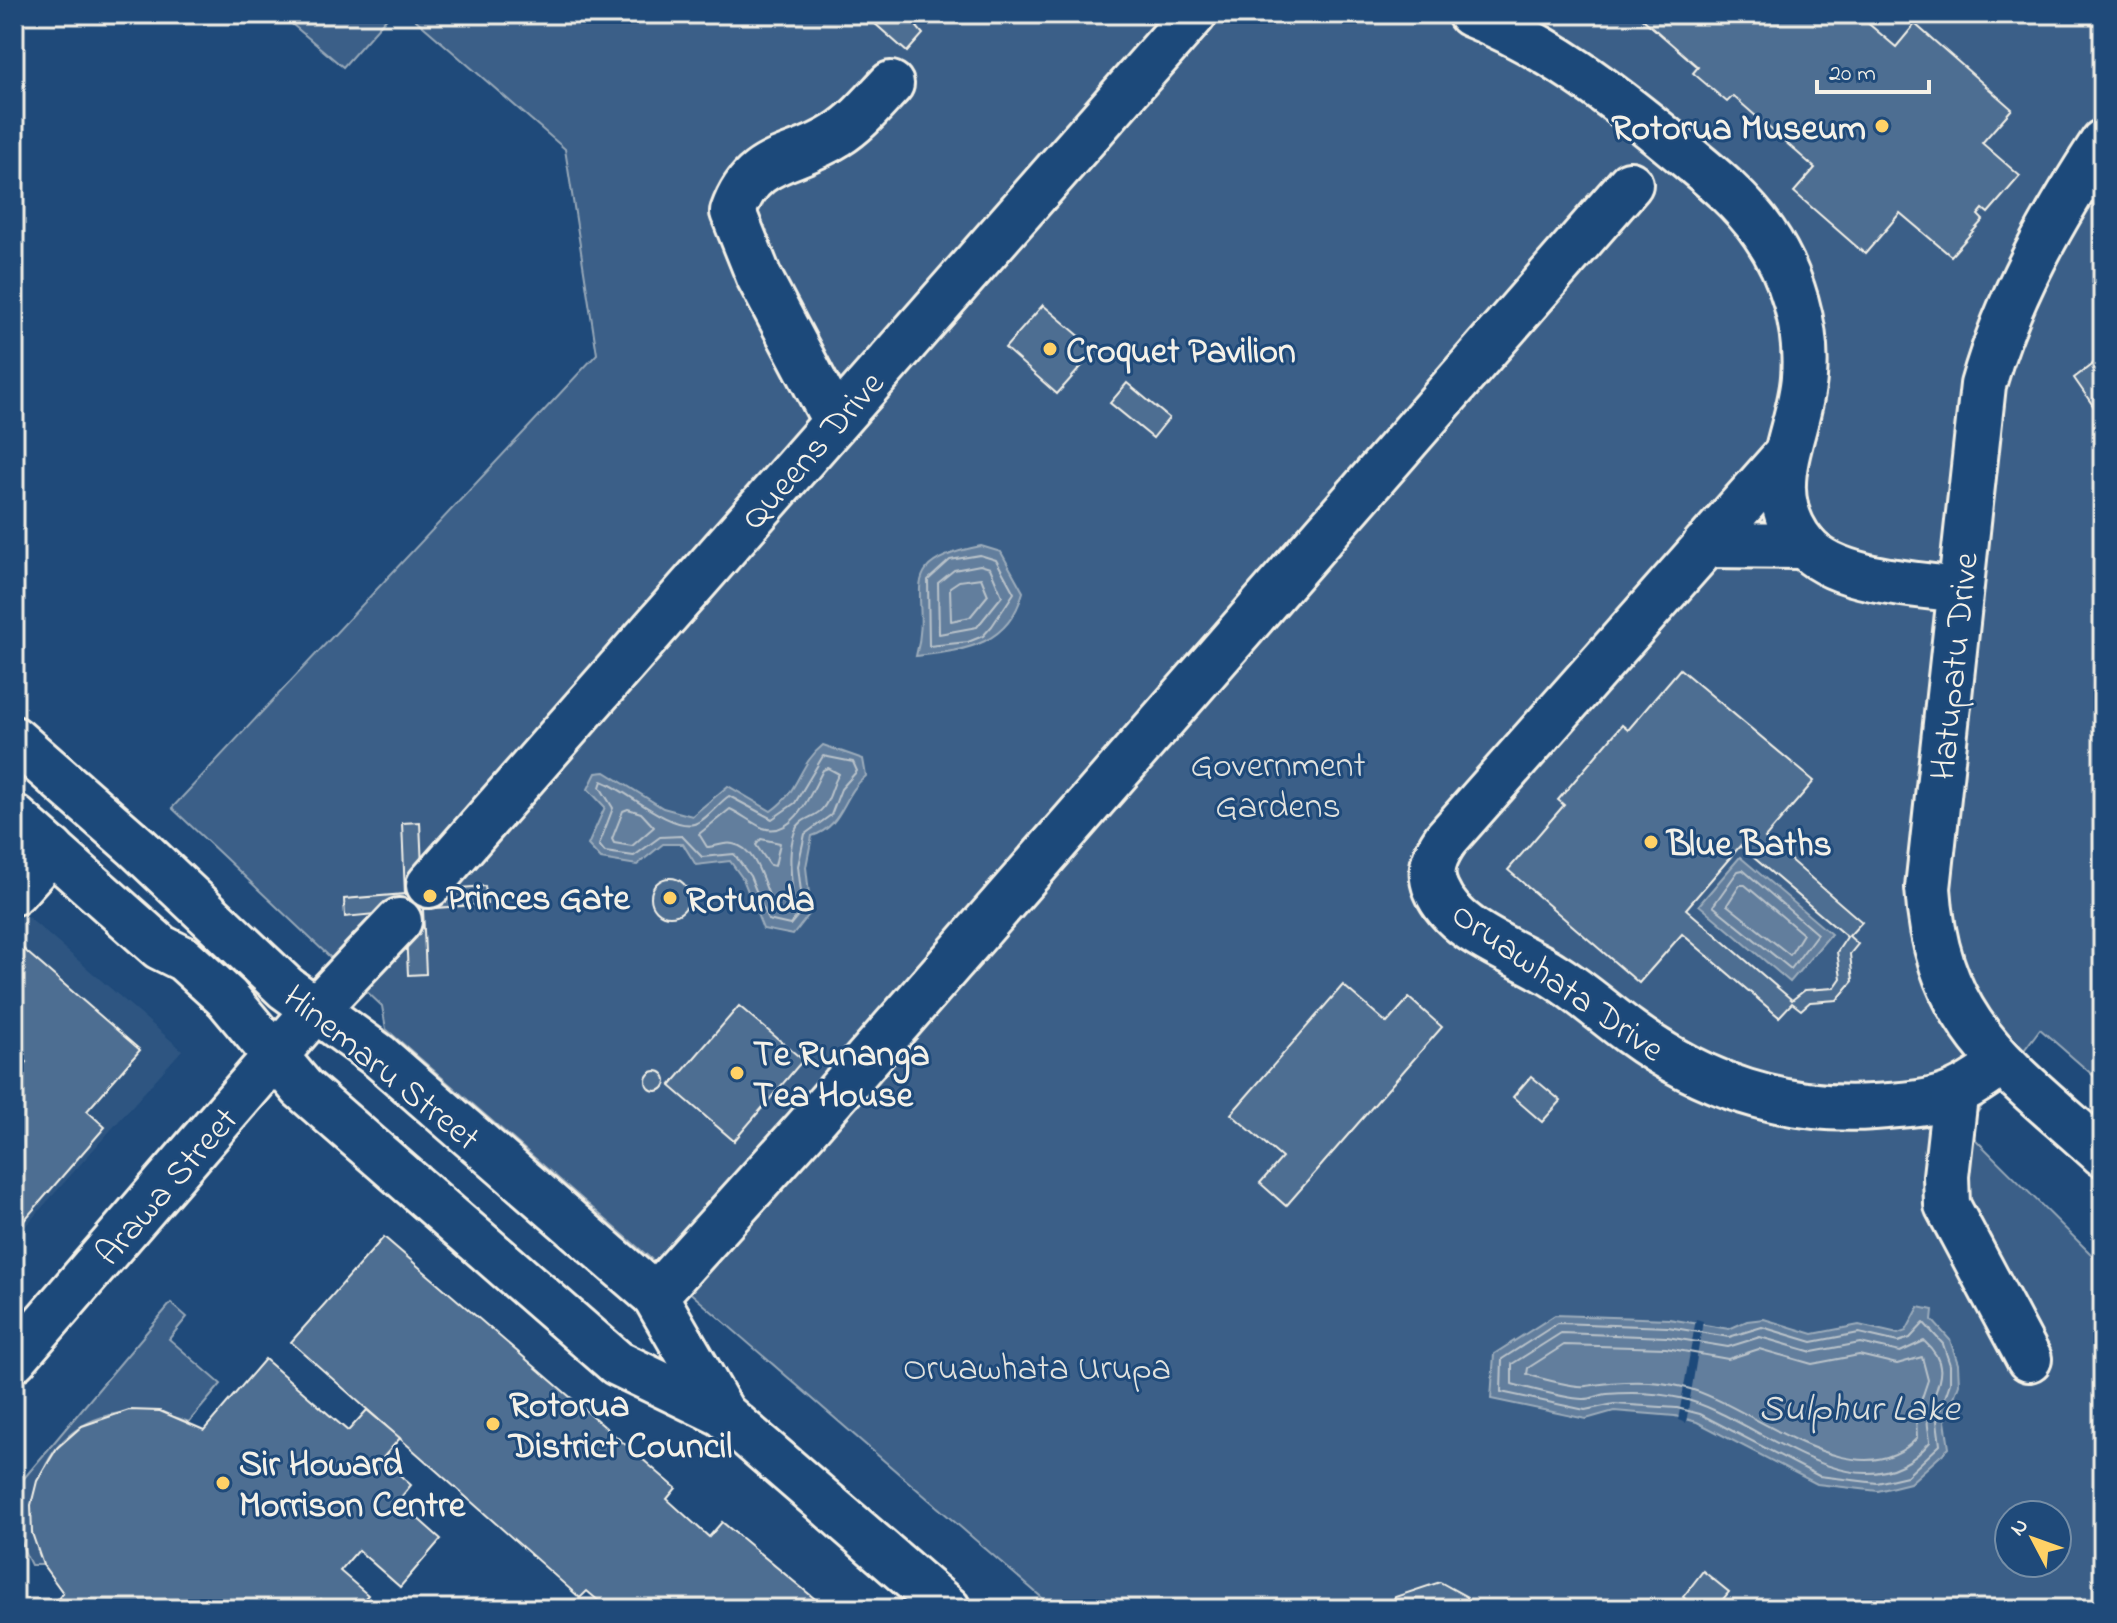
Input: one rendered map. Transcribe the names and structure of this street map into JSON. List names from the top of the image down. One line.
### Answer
{"streets":{"street":["Queens Drive","Hatupatu Drive","Oruawhata Drive","Hinemaru Street","Arawa Street"]},"crossings":[["Hinemaru Street","Arawa Street"]],"water":["Sulphur Lake"],"parks":["Government Gardens","Oruawhata Urupa"],"places":["Rotorua Museum","Croquet Pavilion","Blue Baths","Princes Gate","Rotunda","Te Runanga Tea House","Rotorua District Council","Sir Howard Morrison Centre"],"scale_bar":"20 m","north":"top left"}
